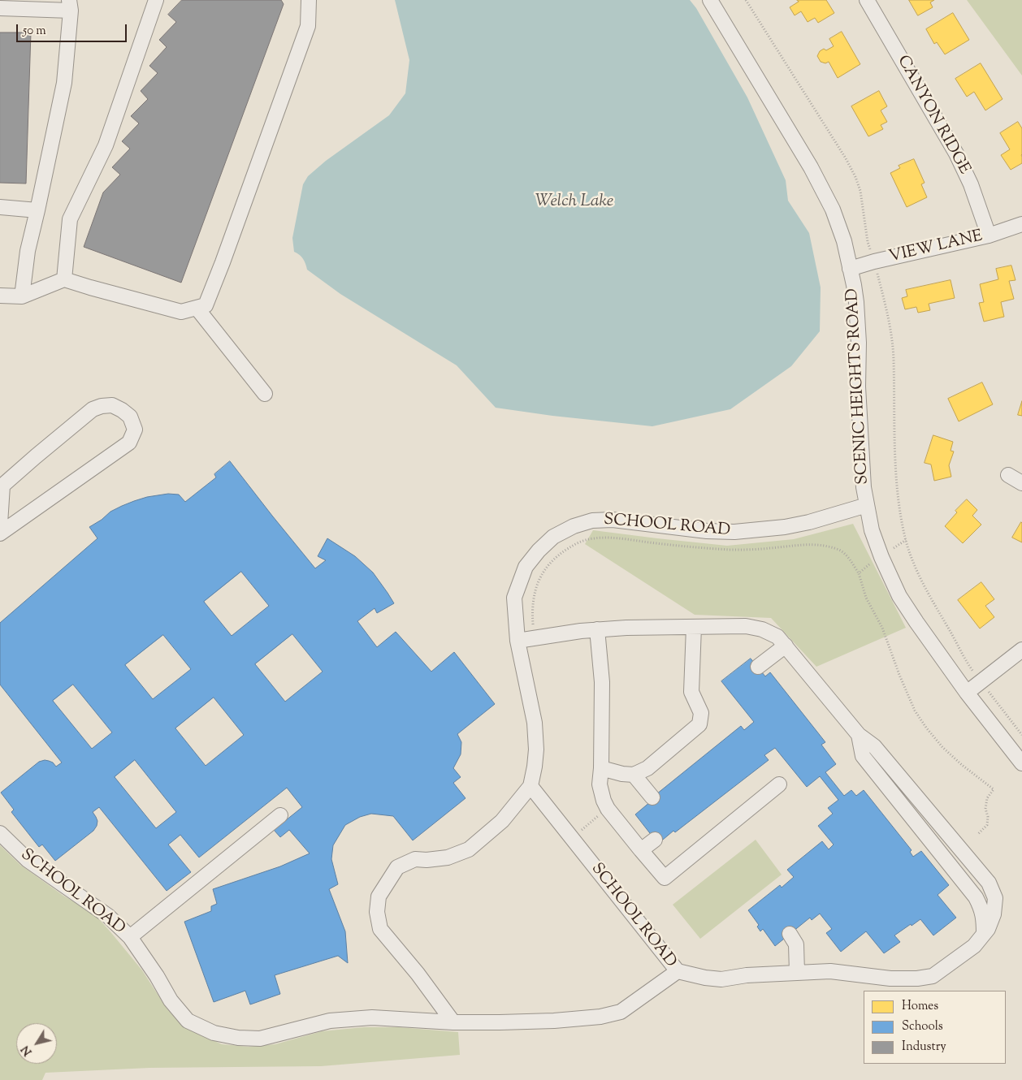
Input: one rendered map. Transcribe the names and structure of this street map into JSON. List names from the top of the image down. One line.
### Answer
{"streets":{"street":["CANYON RIDGE","VIEW LANE","SCENIC HEIGHTS ROAD","SCHOOL ROAD"]},"crossings":[["CANYON RIDGE","VIEW LANE"],["VIEW LANE","SCENIC HEIGHTS ROAD"],["SCENIC HEIGHTS ROAD","SCHOOL ROAD"]],"water":["Welch Lake"],"legend":["Homes","Schools","Industry"],"scale_bar":"50 m","north":"bottom left"}
